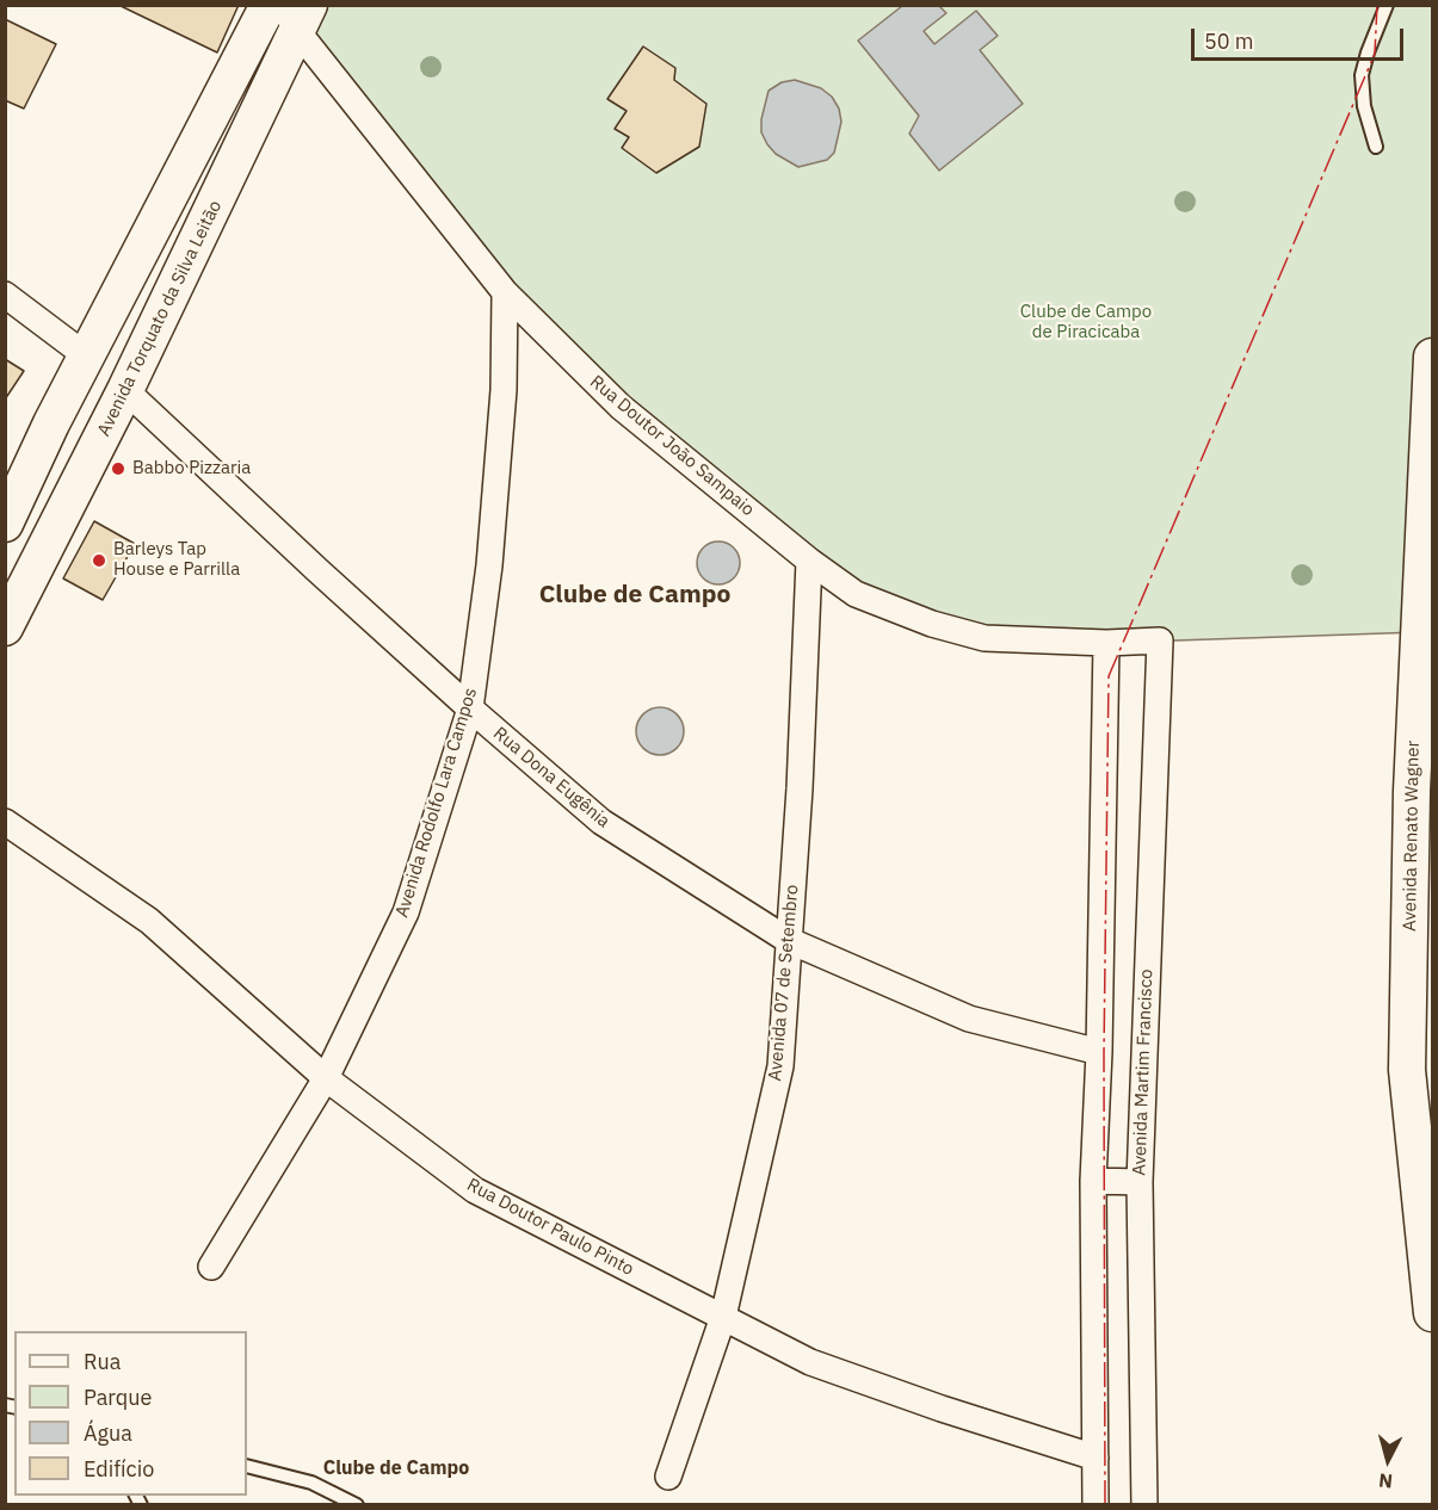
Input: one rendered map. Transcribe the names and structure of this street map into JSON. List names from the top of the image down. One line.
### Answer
{"streets":{"main road":["Avenida Torquato da Silva Leitão","Avenida Renato Wagner"],"street":["Rua Doutor João Sampaio","Rua Dona Eugênia","Avenida Rodolfo Lara Campos","Avenida 07 de Setembro","Avenida Martim Francisco","Rua Doutor Paulo Pinto"]},"crossings":[["Avenida Torquato da Silva Leitão","Rua Doutor João Sampaio"],["Avenida Torquato da Silva Leitão","Rua Dona Eugênia"],["Rua Doutor João Sampaio","Avenida Rodolfo Lara Campos"],["Rua Doutor João Sampaio","Avenida 07 de Setembro"],["Rua Doutor João Sampaio","Avenida Martim Francisco"],["Rua Dona Eugênia","Avenida Rodolfo Lara Campos"],["Rua Dona Eugênia","Avenida 07 de Setembro"],["Avenida Rodolfo Lara Campos","Rua Doutor Paulo Pinto"],["Avenida 07 de Setembro","Rua Doutor Paulo Pinto"]],"districts":["Clube de Campo","Clube de Campo"],"parks":["Clube de Campo de Piracicaba"],"places":["Babbo Pizzaria","Barleys Tap House e Parrilla"],"legend":["Rua","Parque","Água","Edifício"],"scale_bar":"50 m","north":"bottom"}
